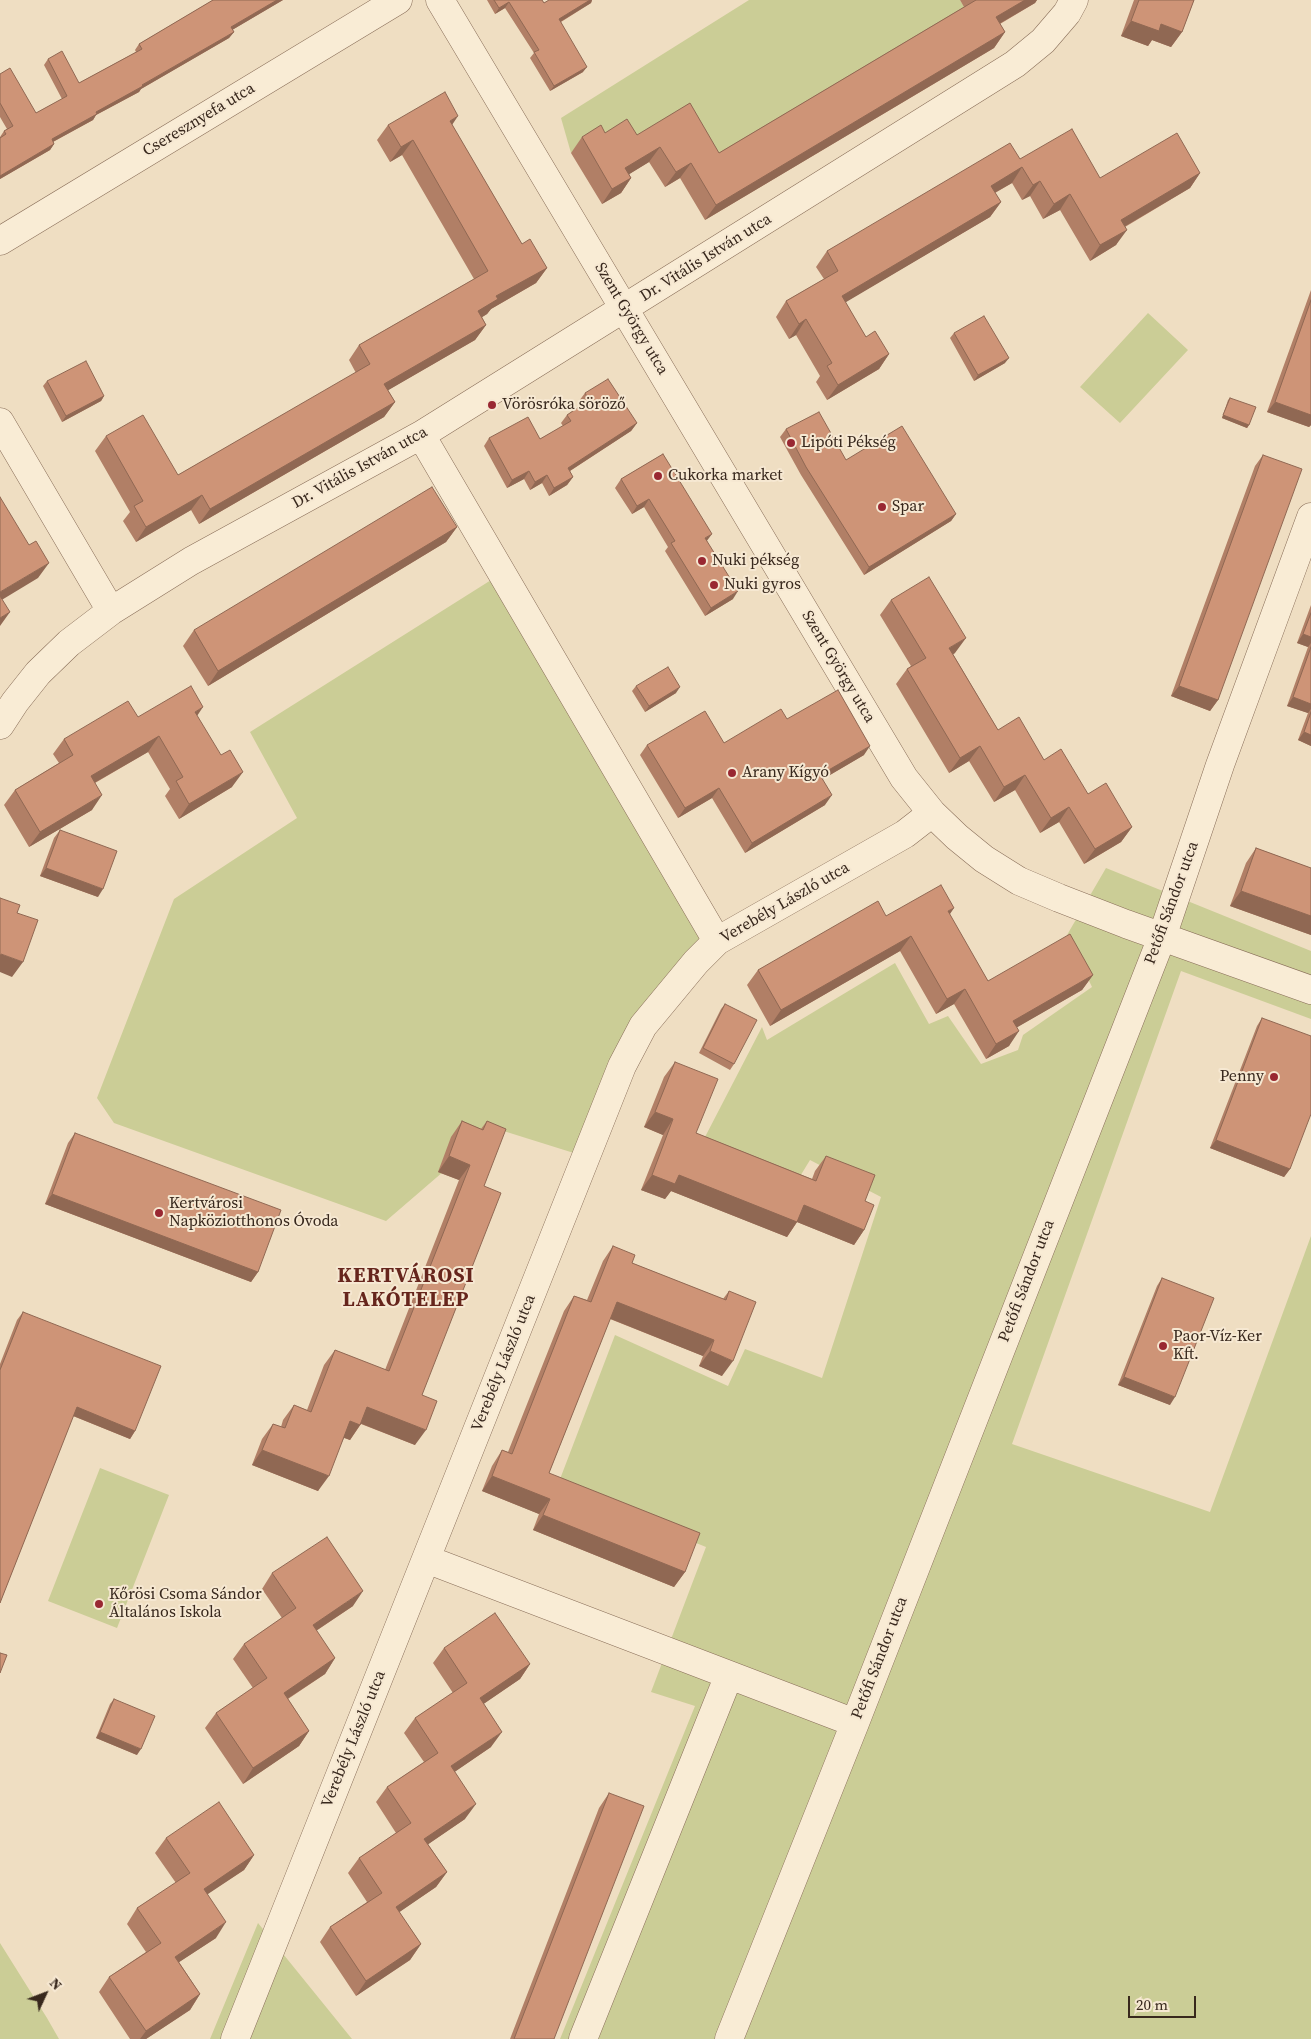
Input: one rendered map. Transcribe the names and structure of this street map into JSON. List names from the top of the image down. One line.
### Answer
{"streets":{"street":["Cseresznyefa utca","Dr. Vitális István utca","Szent György utca","Verebély László utca","Petőfi Sándor utca"]},"crossings":[["Dr. Vitális István utca","Szent György utca"],["Szent György utca","Verebély László utca"],["Szent György utca","Petőfi Sándor utca"]],"districts":["KERTVÁROSI LAKÓTELEP"],"places":["Vörösróka söröző","Lipóti Pékség","Cukorka market","Spar","Nuki pékség","Nuki gyros","Arany Kígyó","Penny","Kertvárosi Napköziotthonos Óvoda","Paor-Víz-Ker Kft.","Kőrösi Csoma Sándor Általános Iskola"],"scale_bar":"20 m","north":"top right"}
